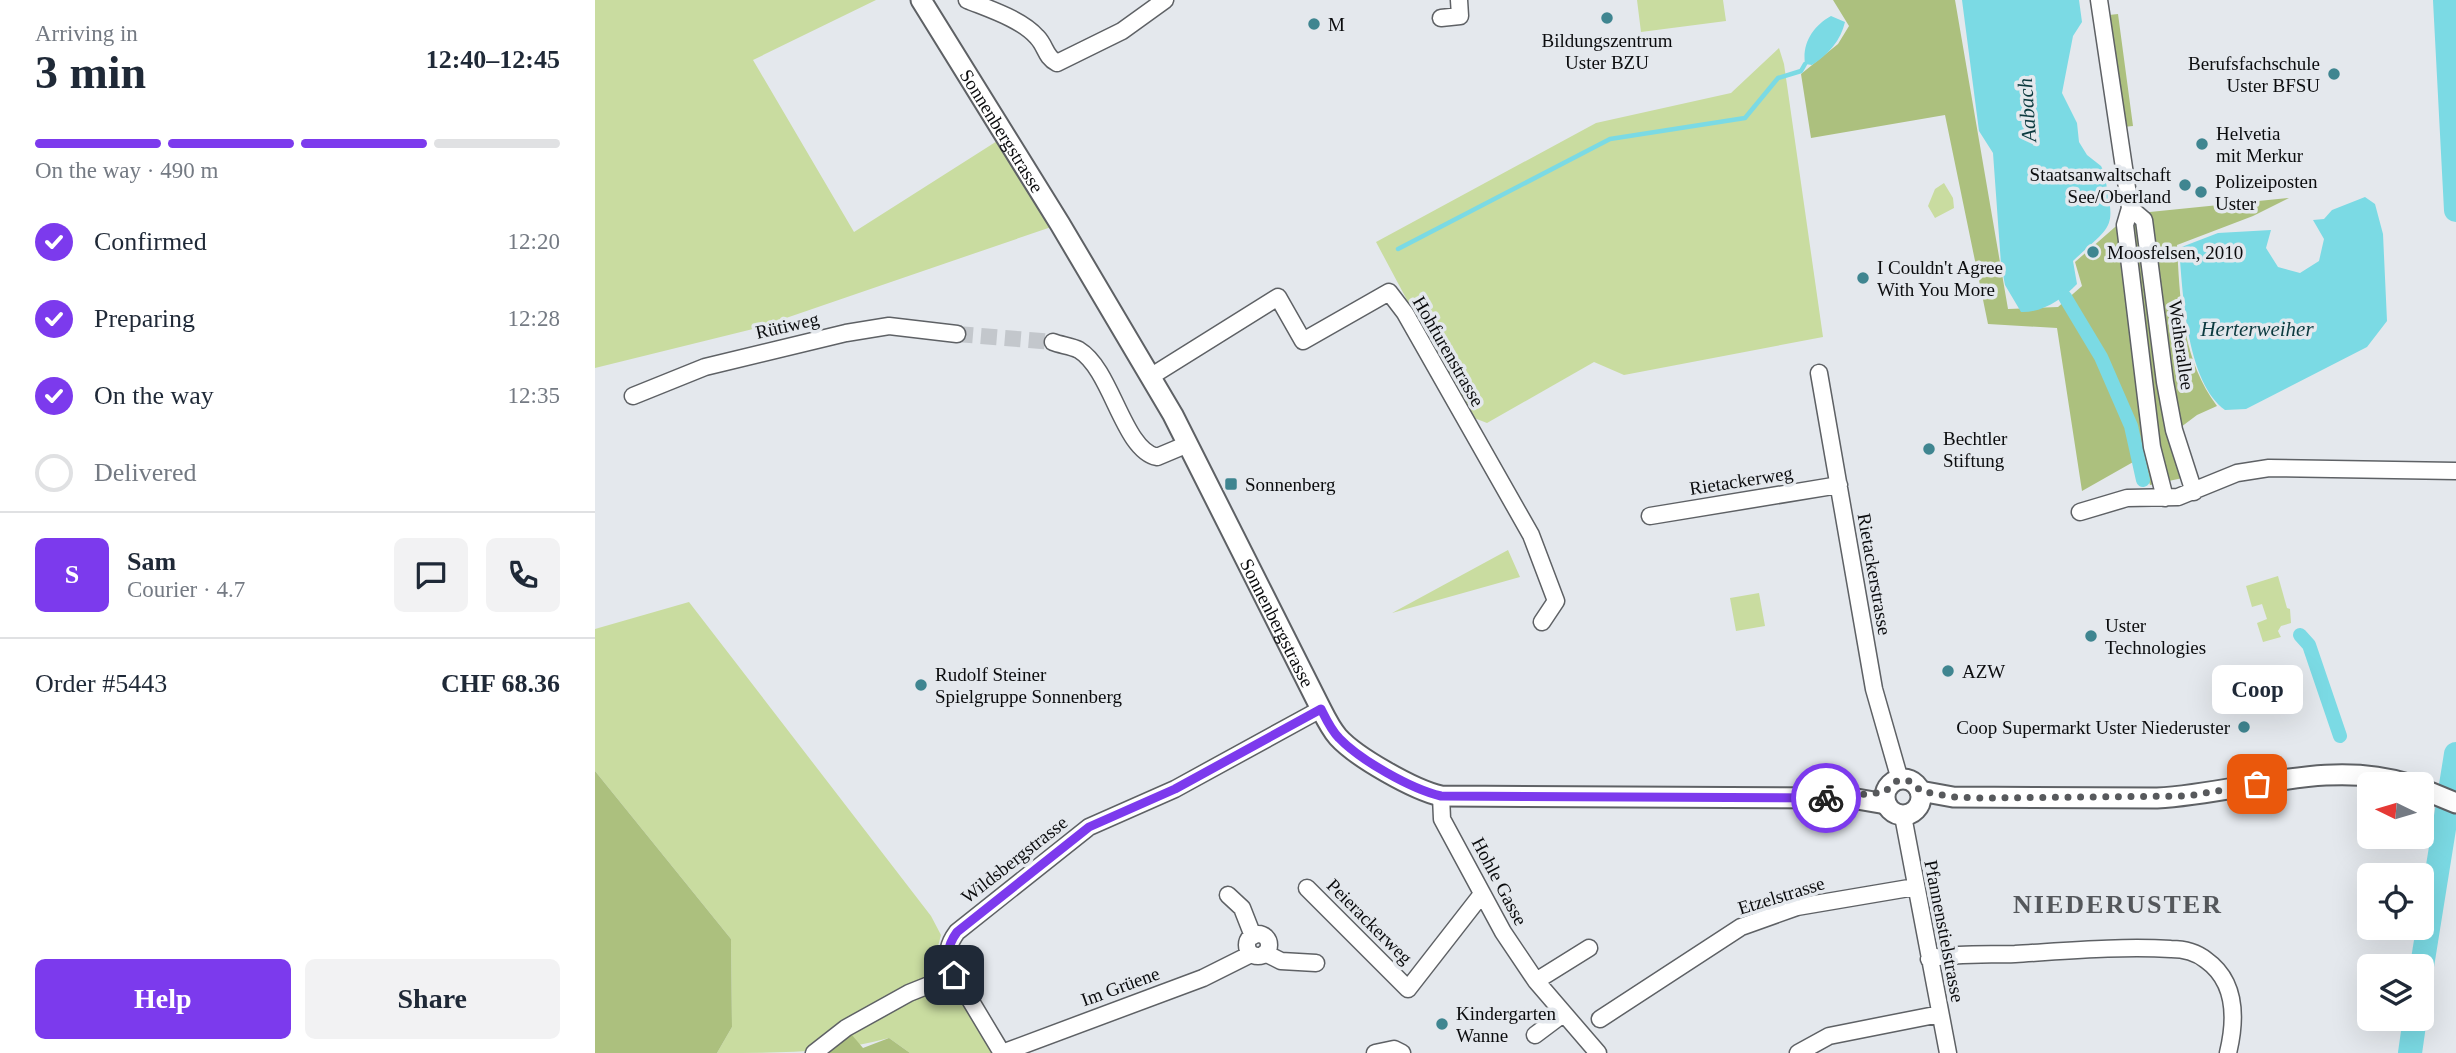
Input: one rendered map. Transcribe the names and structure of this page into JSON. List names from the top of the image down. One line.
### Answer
{"streets":{"street":["Sonnenbergstrasse","Rütiweg","Weiherallee","Hohfurenstrasse","Rietackerweg","Rietackerstrasse","Wildsbergstrasse","Hohle Gasse","Etzelstrasse","Peierackerweg","Pfannenstielstrasse","Im Grüene"]},"crossings":[["Sonnenbergstrasse","Hohfurenstrasse"],["Sonnenbergstrasse","Rietackerstrasse"],["Sonnenbergstrasse","Wildsbergstrasse"],["Sonnenbergstrasse","Hohle Gasse"],["Rietackerweg","Rietackerstrasse"],["Hohle Gasse","Peierackerweg"],["Etzelstrasse","Pfannenstielstrasse"]],"districts":["NIEDERUSTER"],"water":["Aabach","Herterweiher"],"places":{"other":["Bildungszentrum Uster BZU","M","Berufsfachschule Uster BFSU","Helvetia mit Merkur","Staatsanwaltschaft See/Oberland","Polizeiposten Uster","Moosfelsen, 2010","I Couldn't Agree With You More","Bechtler Stiftung","Uster Technologies","AZW","Rudolf Steiner Spielgruppe Sonnenberg","Coop Supermarkt Uster Niederuster","Coop","Kindergarten Wanne"],"transit":["Sonnenberg"]},"north":"left","page":{"heading":["3 min","Arriving in","12:40–12:45"],"panel":["Sam","Courier · 4.7","Order #5443","CHF 68.36"],"bar":"On the way · 490 m","list":[["Confirmed","12:20"],["Preparing","12:28"],["On the way","12:35"],"Delivered"],"round":"S","bubble":"Coop","buttons":["Help","Share"]}}
